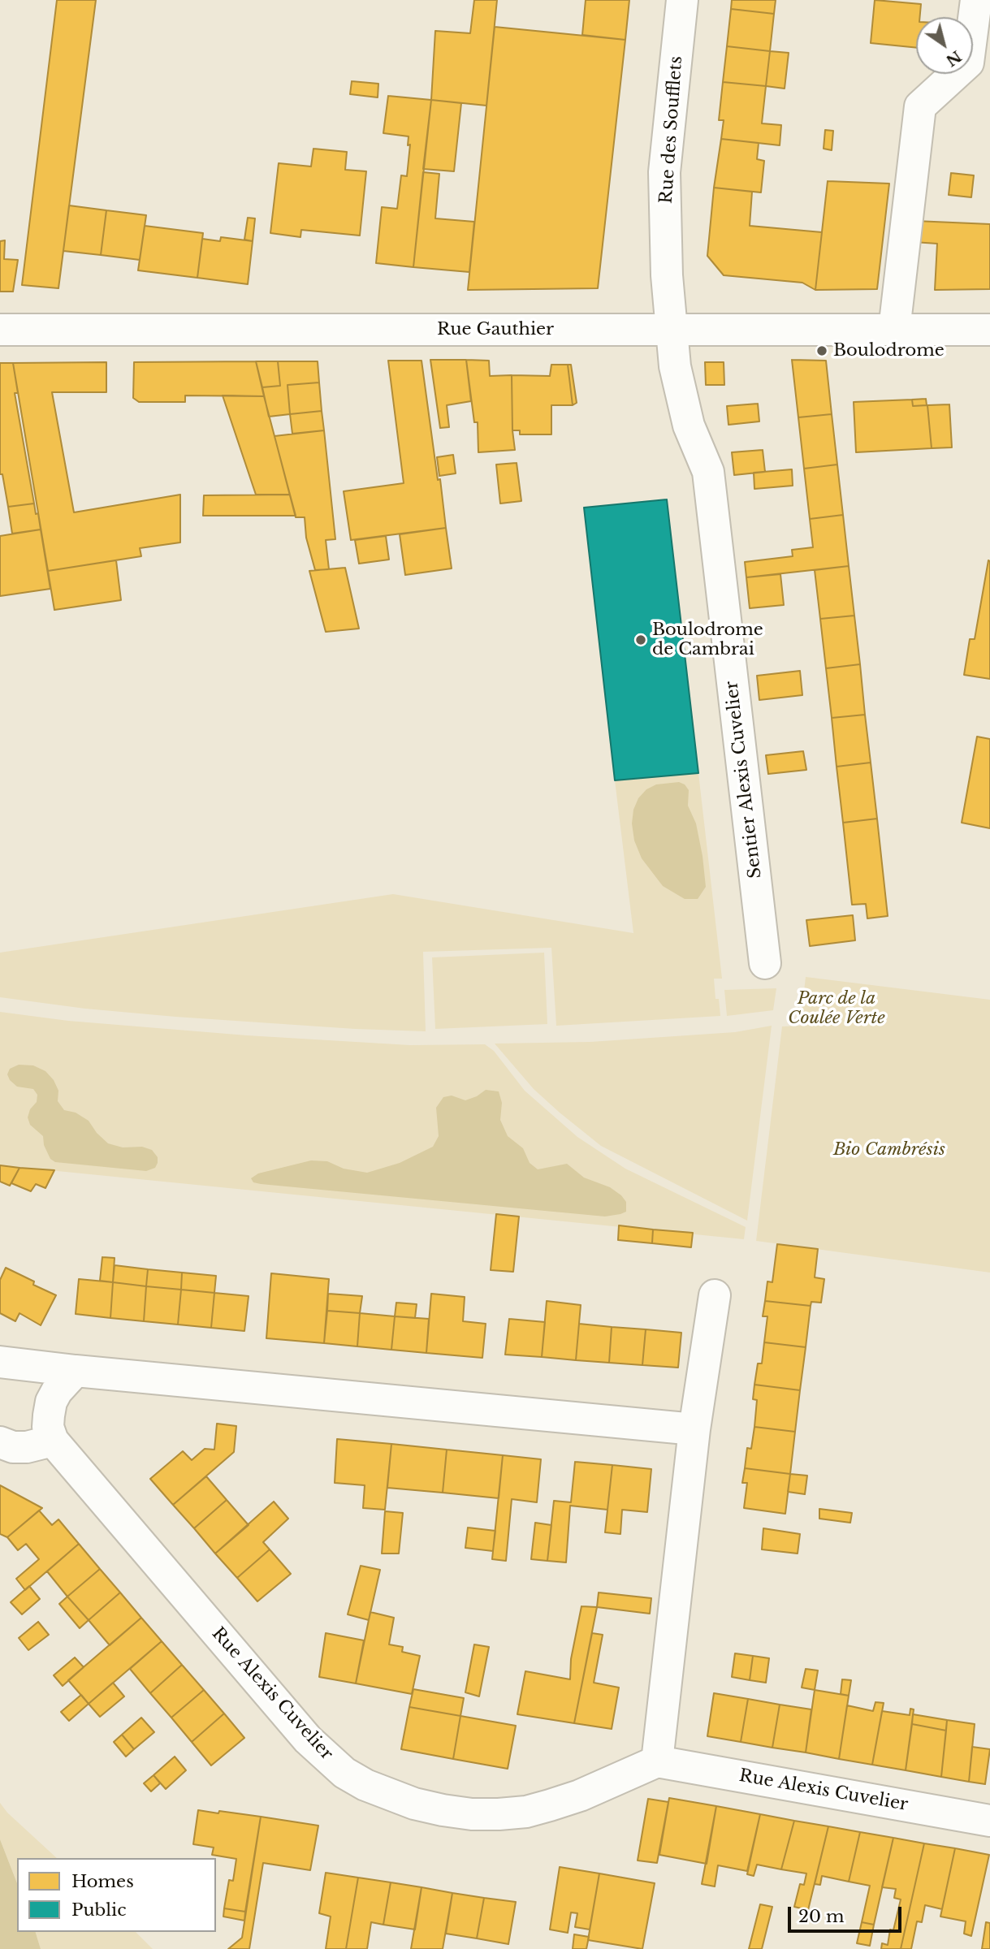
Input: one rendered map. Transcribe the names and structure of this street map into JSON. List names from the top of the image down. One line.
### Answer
{"streets":{"street":["Rue des Soufflets","Rue Gauthier","Sentier Alexis Cuvelier","Rue Alexis Cuvelier"]},"crossings":[["Rue des Soufflets","Rue Gauthier"],["Rue des Soufflets","Sentier Alexis Cuvelier"],["Rue Gauthier","Sentier Alexis Cuvelier"]],"parks":["Parc de la Coulée Verte","Bio Cambrésis"],"places":["Boulodrome","Boulodrome de Cambrai"],"legend":["Homes","Public"],"scale_bar":"20 m","north":"bottom right"}
